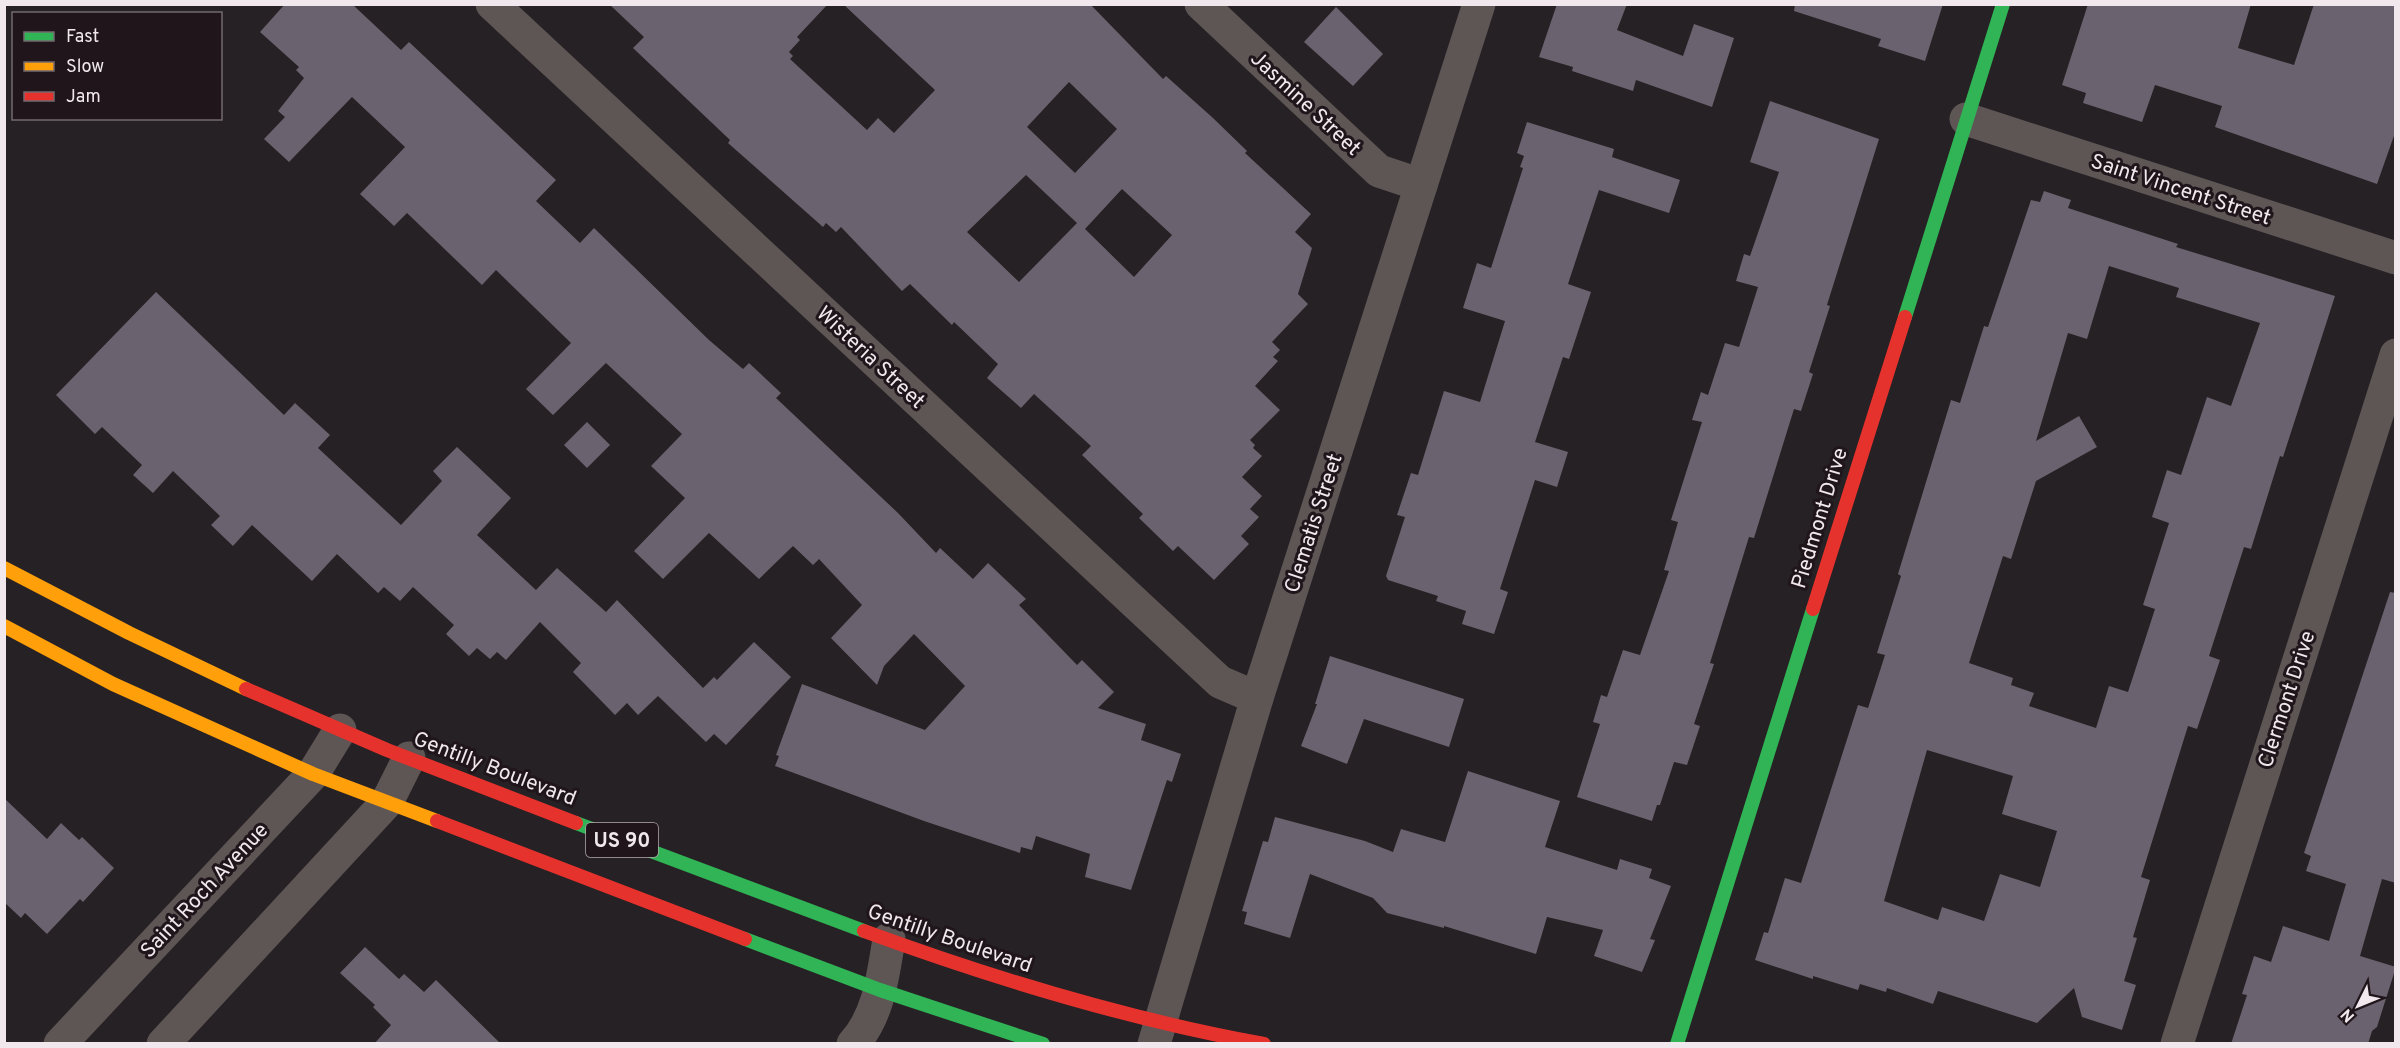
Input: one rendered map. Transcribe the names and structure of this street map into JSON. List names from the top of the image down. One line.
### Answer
{"streets":{"main road":["Piedmont Drive","Gentilly Boulevard","US 90"],"street":["Jasmine Street","Saint Vincent Street","Wisteria Street","Clematis Street","Clermont Drive","Saint Roch Avenue"]},"crossings":[["Jasmine Street","Clematis Street"],["Saint Vincent Street","Piedmont Drive"],["Wisteria Street","Clematis Street"],["Clematis Street","Gentilly Boulevard"],["Gentilly Boulevard","Saint Roch Avenue"],["US 90","Saint Roch Avenue"]],"legend":["Fast","Slow","Jam"],"north":"bottom left"}
